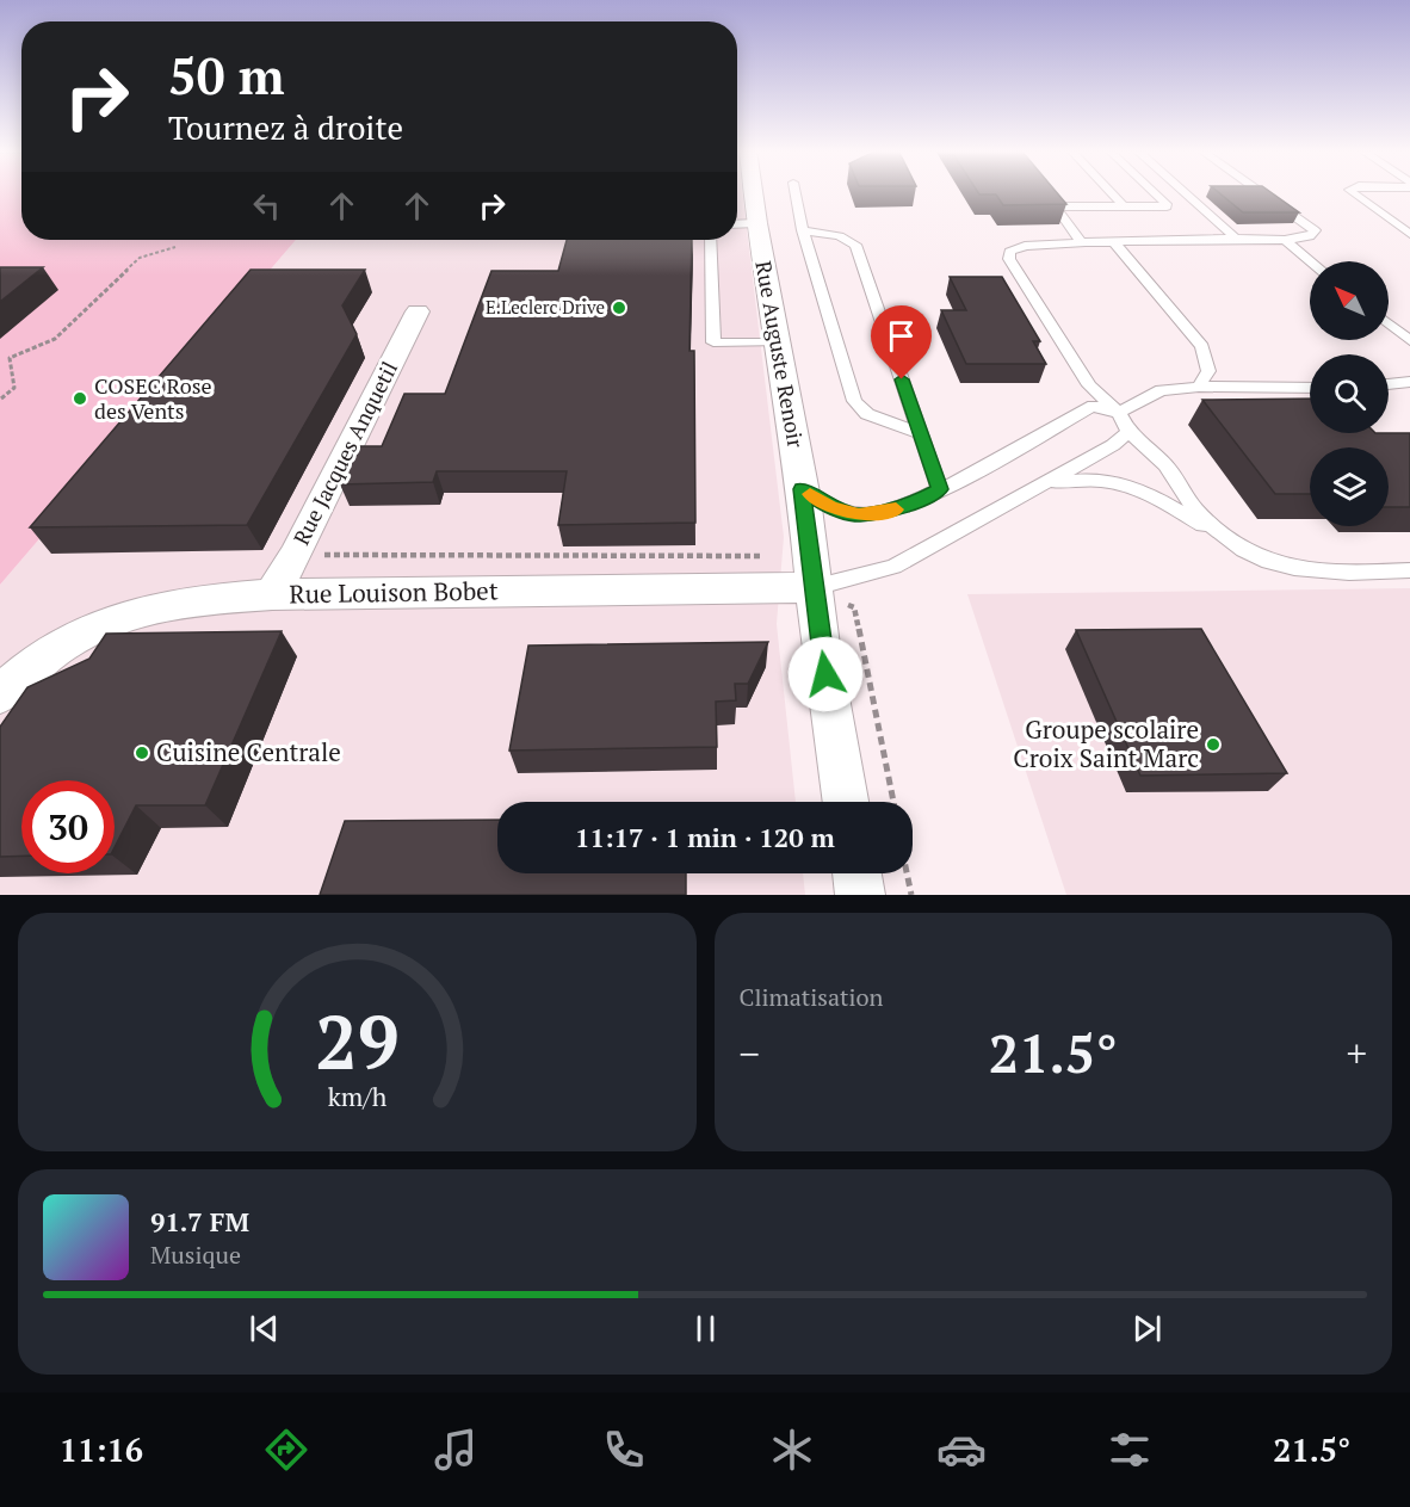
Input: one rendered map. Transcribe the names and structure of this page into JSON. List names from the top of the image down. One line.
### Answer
{"streets":{"street":["Rue Auguste Renoir","Rue Jacques Anquetil","Rue Louison Bobet"]},"crossings":[["Rue Auguste Renoir","Rue Louison Bobet"],["Rue Jacques Anquetil","Rue Louison Bobet"]],"places":["E.Leclerc Drive","COSEC Rose des Vents","Groupe scolaire Croix Saint Marc","Cuisine Centrale"],"north":"top left","page":{"turn":["50 m","Tournez à droite"],"limit":"30","trip":"11:17 · 1 min · 120 m","tile":"Climatisation","heat":["−","21.5°","+"],"song":["91.7 FM","Musique"],"tabs":["11:16","21.5°"],"gauge":["29","km/h"]}}
